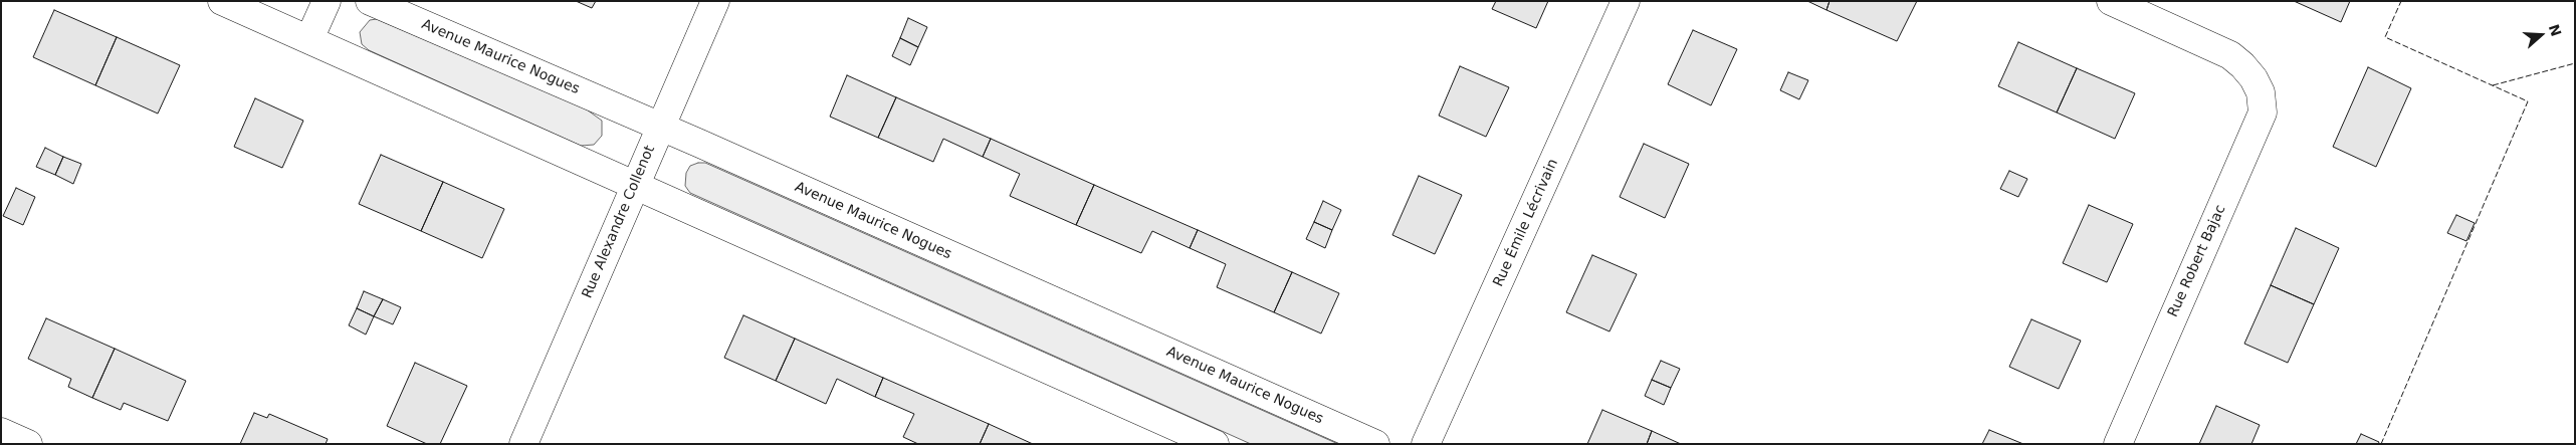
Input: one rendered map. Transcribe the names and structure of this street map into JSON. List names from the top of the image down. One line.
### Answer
{"streets":{"street":["Avenue Maurice Nogues","Rue Alexandre Collenot","Rue Émile Lécrivain","Rue Robert Bajac"]},"crossings":[["Avenue Maurice Nogues","Rue Alexandre Collenot"]],"north":"right"}
